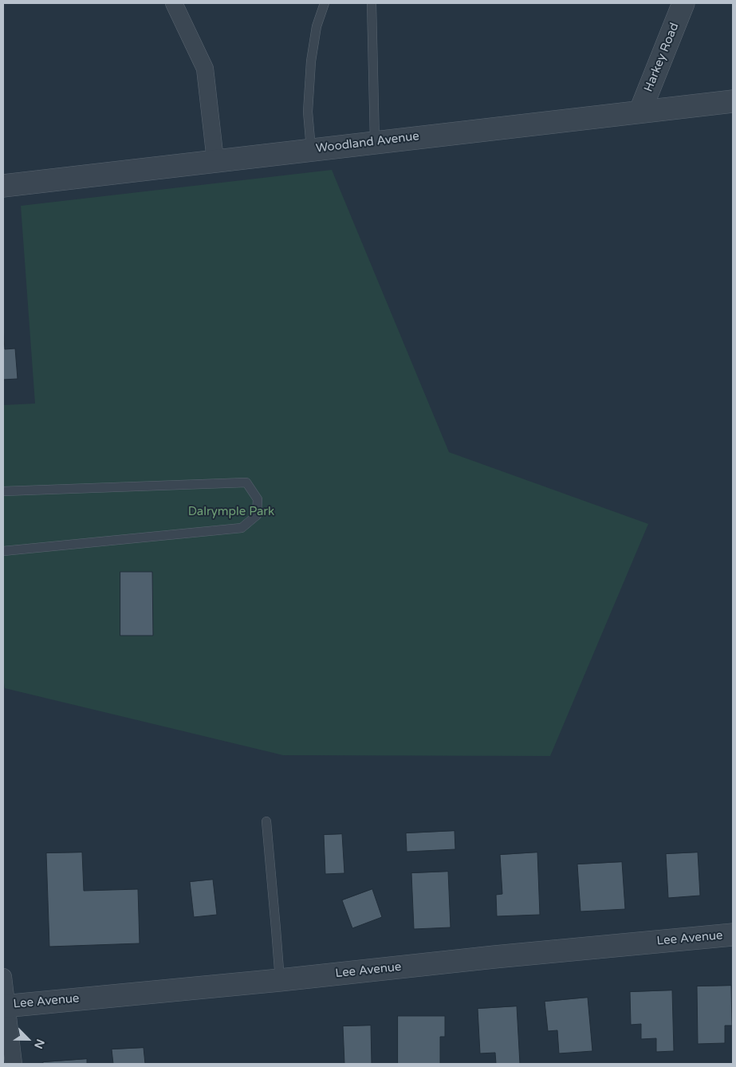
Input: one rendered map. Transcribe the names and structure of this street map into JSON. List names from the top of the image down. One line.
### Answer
{"streets":{"street":["Harkey Road","Woodland Avenue","Lee Avenue"]},"crossings":[["Harkey Road","Woodland Avenue"]],"parks":["Dalrymple Park"],"north":"bottom right"}
